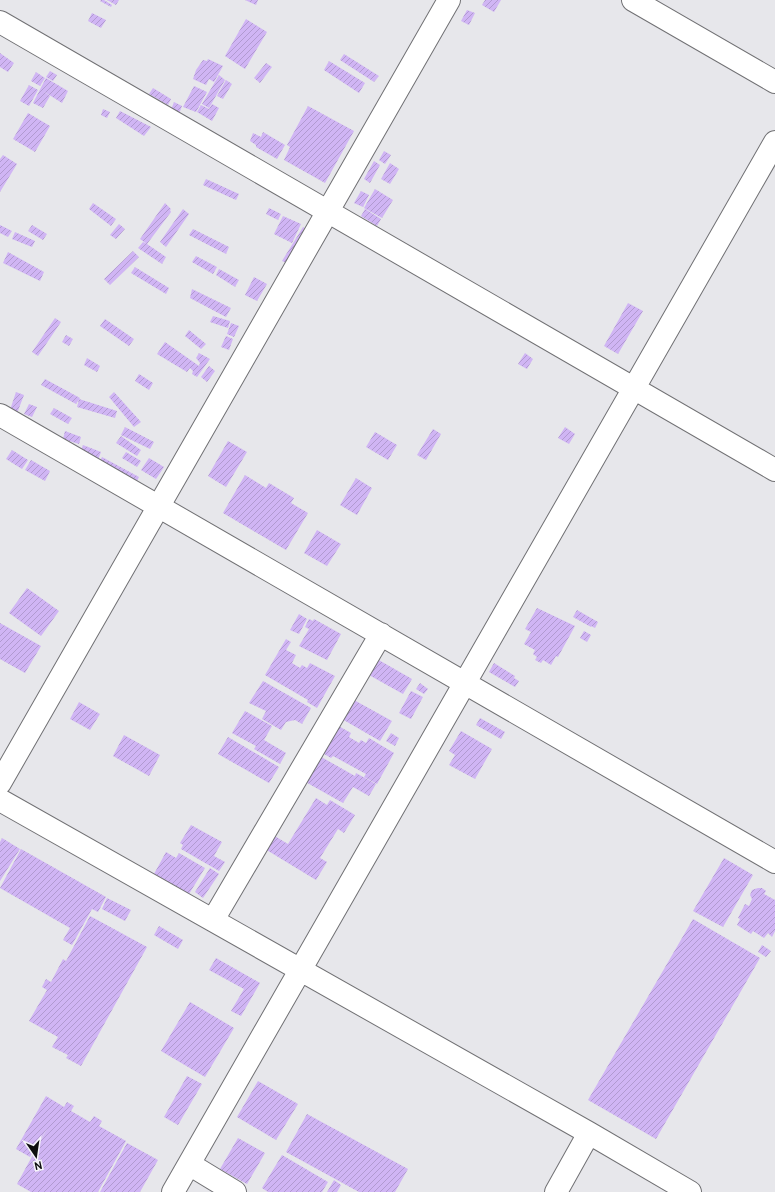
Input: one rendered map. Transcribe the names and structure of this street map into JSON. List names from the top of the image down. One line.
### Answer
{"north":"bottom"}
